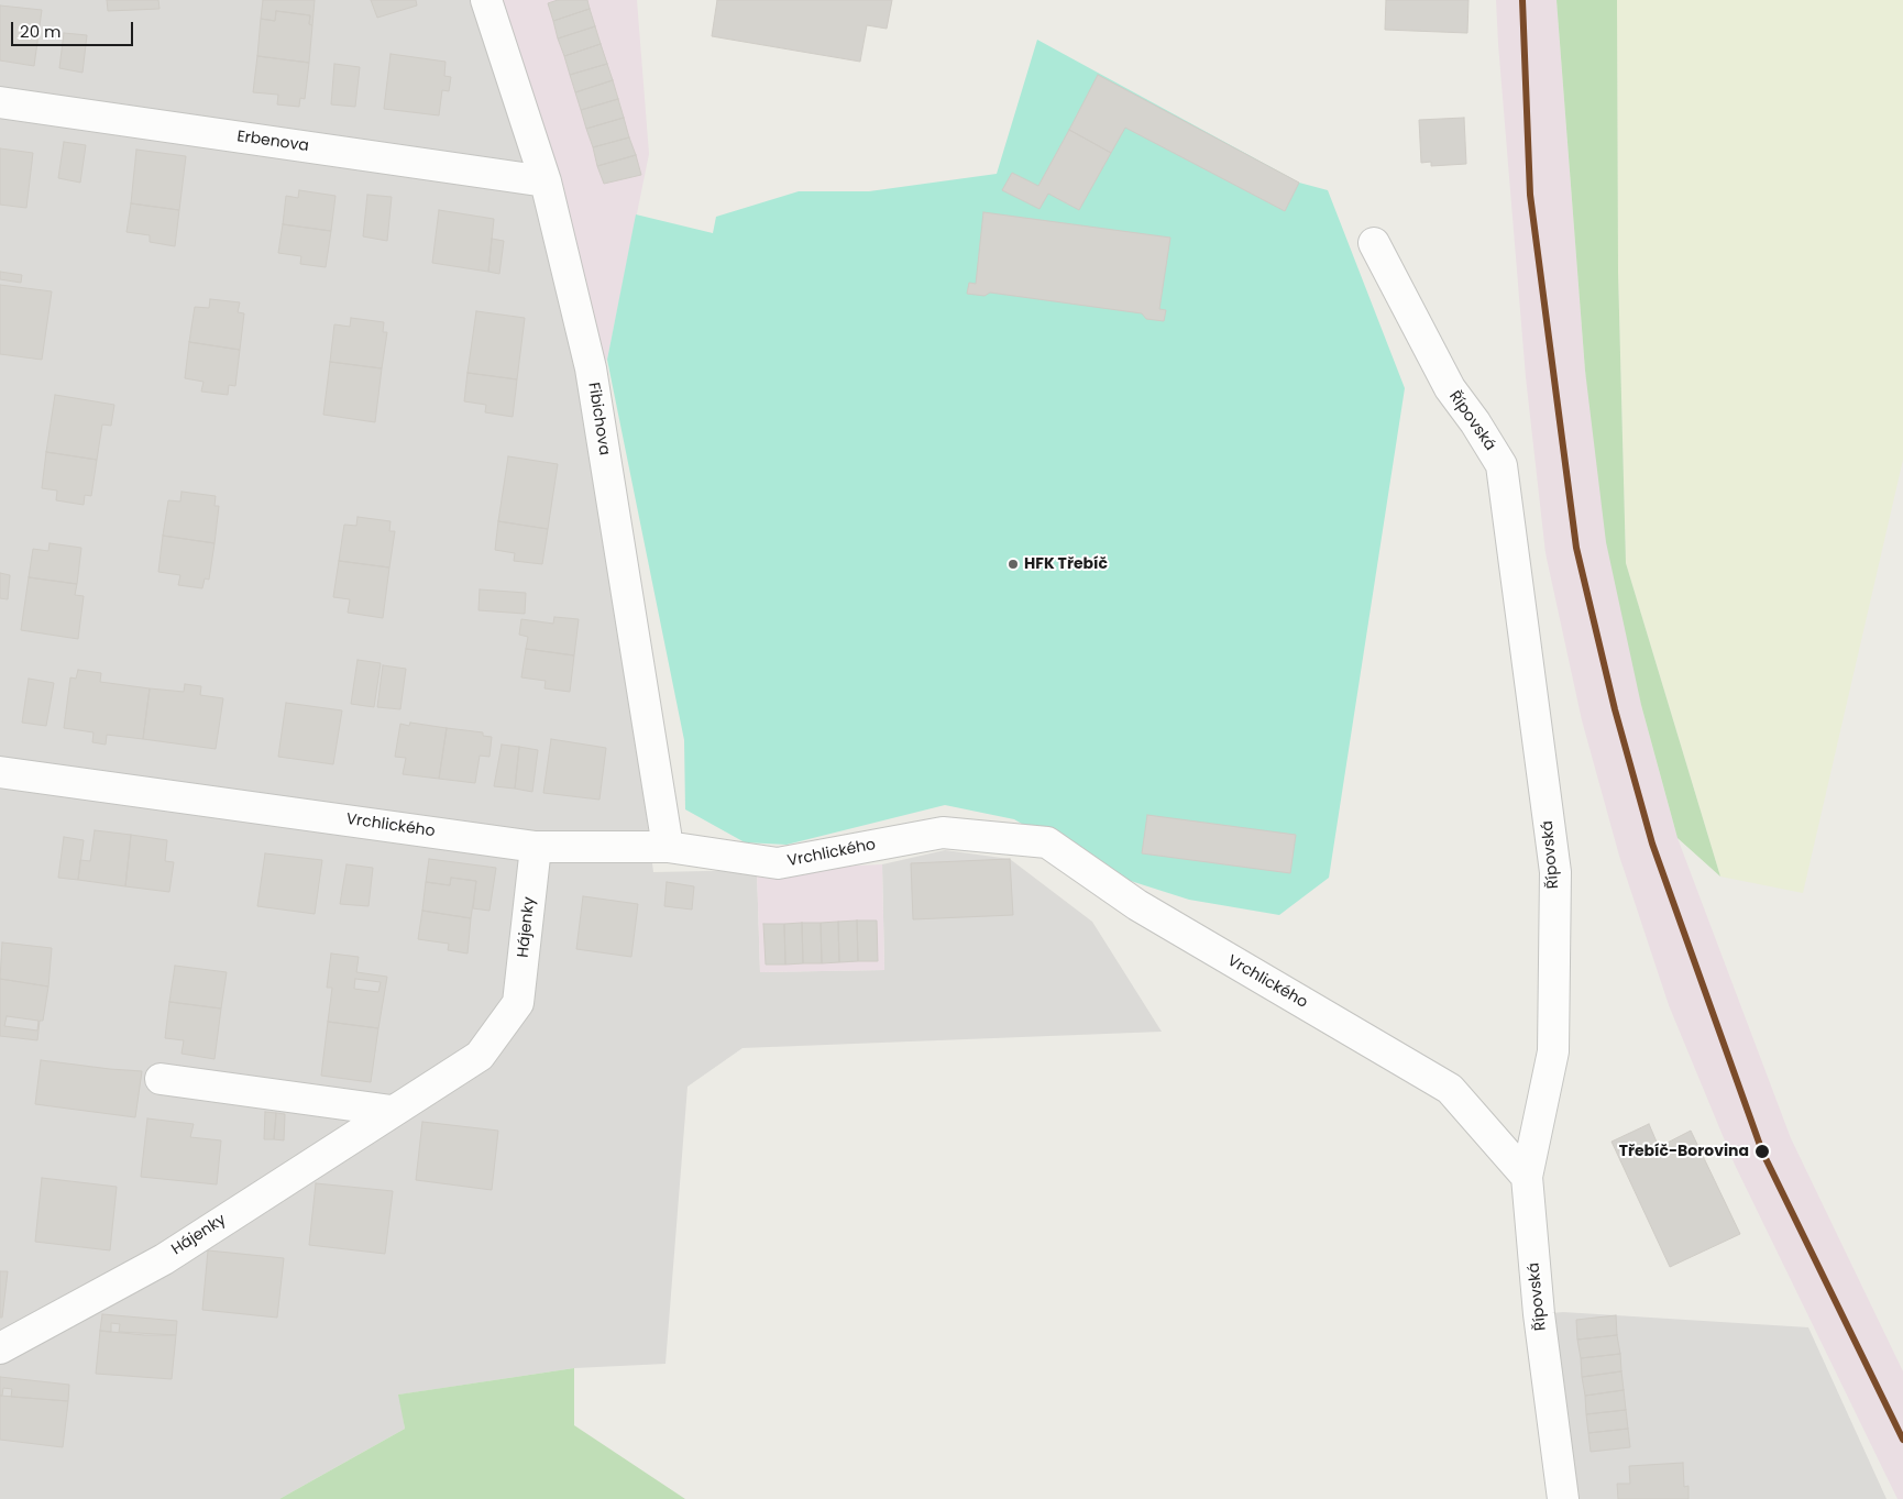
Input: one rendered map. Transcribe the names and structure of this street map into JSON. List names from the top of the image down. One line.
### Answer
{"streets":{"street":["Erbenova","Fibichova","Řípovská","Vrchlického","Hájenky"]},"crossings":[["Erbenova","Fibichova"],["Fibichova","Vrchlického"],["Řípovská","Vrchlického"],["Vrchlického","Hájenky"]],"places":["HFK Třebíč","Třebíč-Borovina"],"scale_bar":"20 m"}
